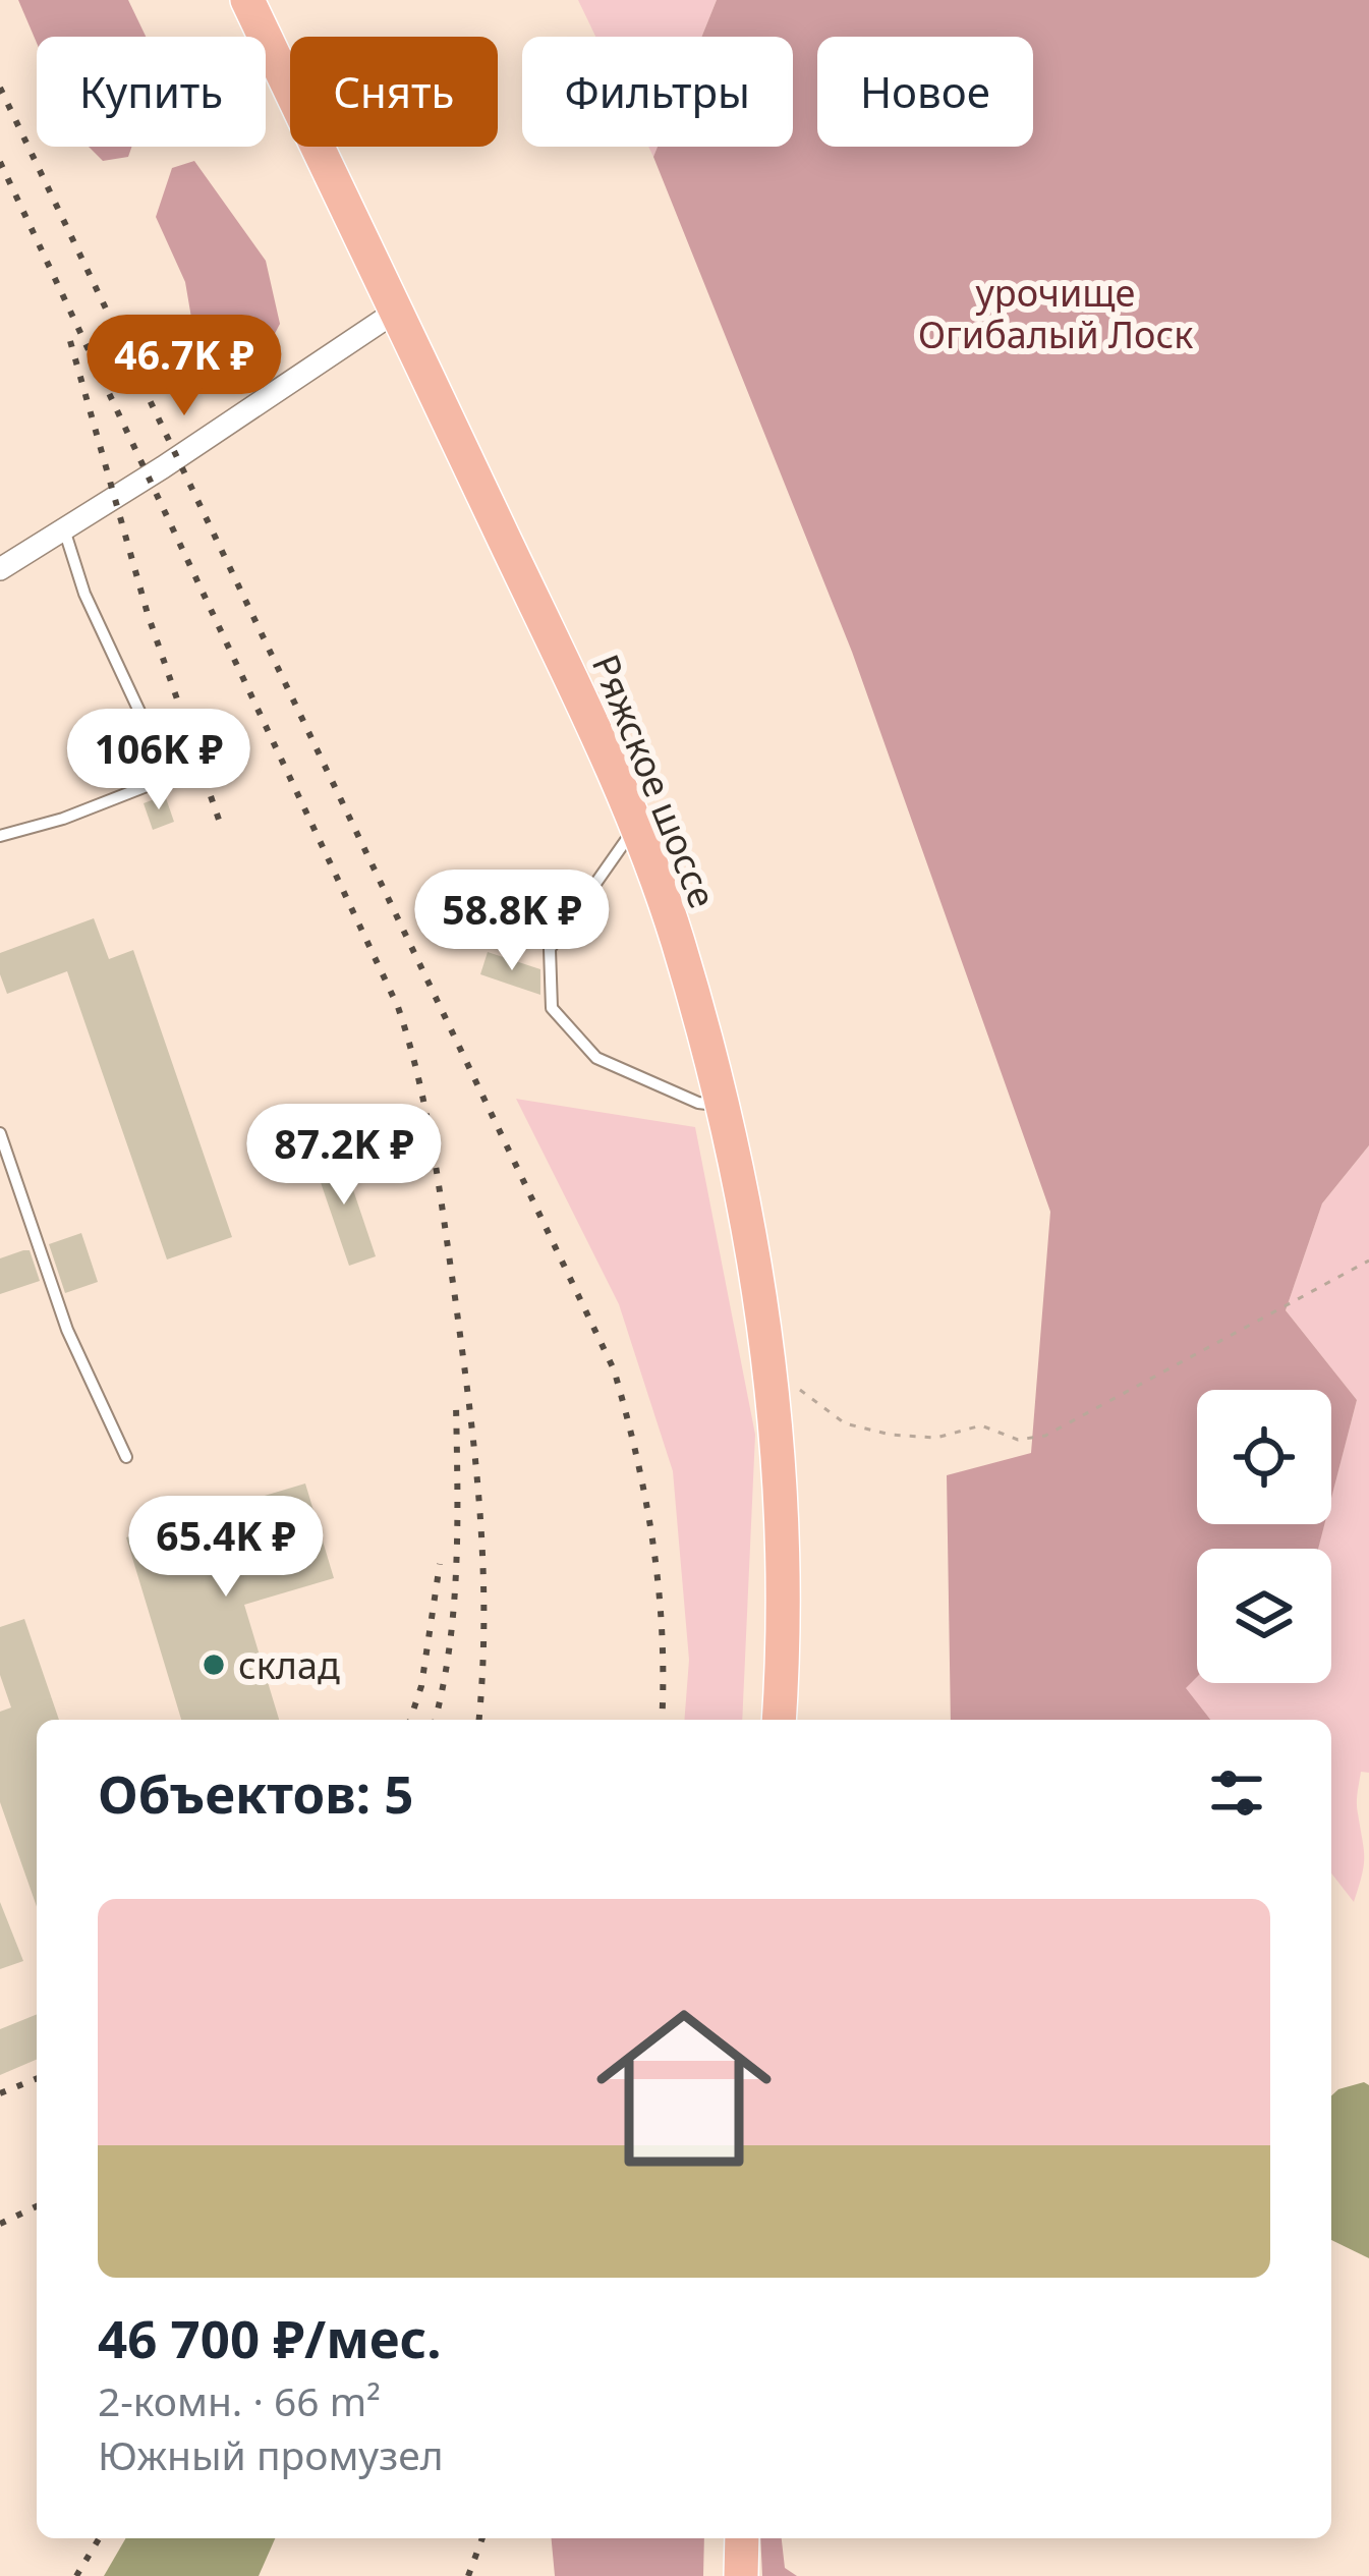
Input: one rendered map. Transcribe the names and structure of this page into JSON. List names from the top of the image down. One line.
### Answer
{"streets":{"main road":["Ряжское шоссе"]},"parks":["урочище Огибалый Лоск"],"places":["склад"],"page":{"chip":["Купить","Снять","Фильтры","Новое"],"price":["46.7K ₽","106K ₽","58.8K ₽","87.2K ₽","65.4K ₽"],"heading":"Объектов: 5","list":[{"name":"46 700 ₽/мес.","note":"2-комн. · 66 m² · Южный промузел"}]}}
